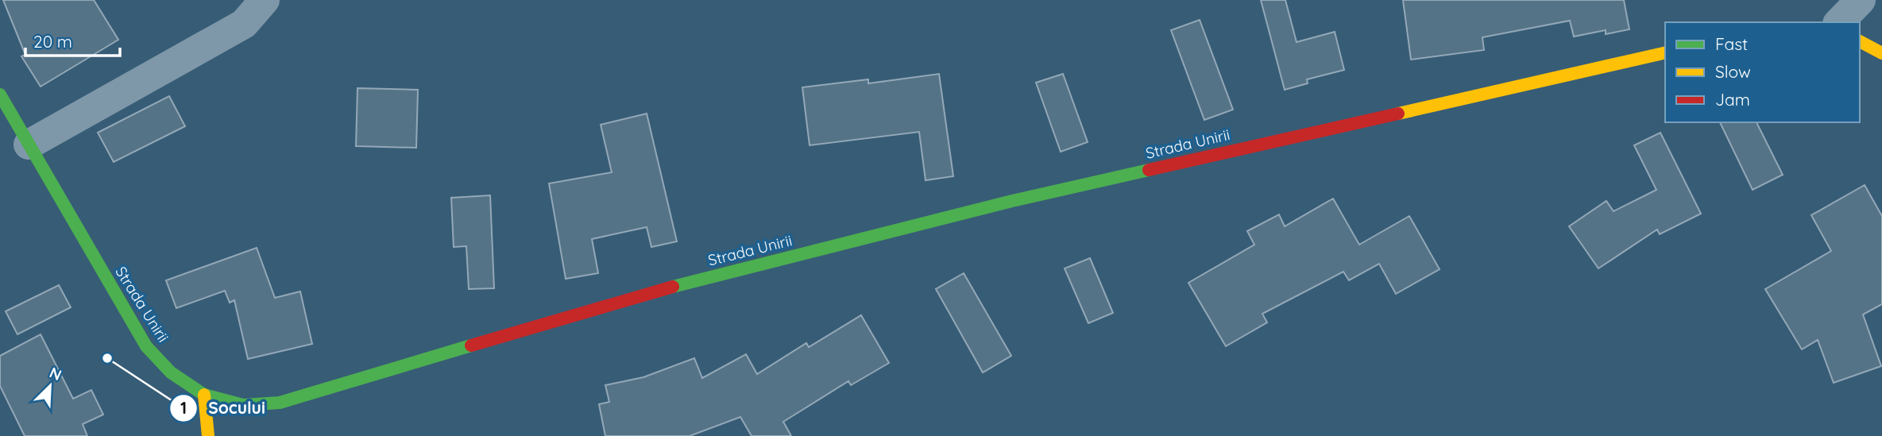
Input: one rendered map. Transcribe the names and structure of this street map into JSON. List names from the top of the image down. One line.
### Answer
{"streets":{"main road":["Strada Unirii"]},"places":["Socului"],"legend":["Fast","Slow","Jam"],"scale_bar":"20 m","north":"top right"}
